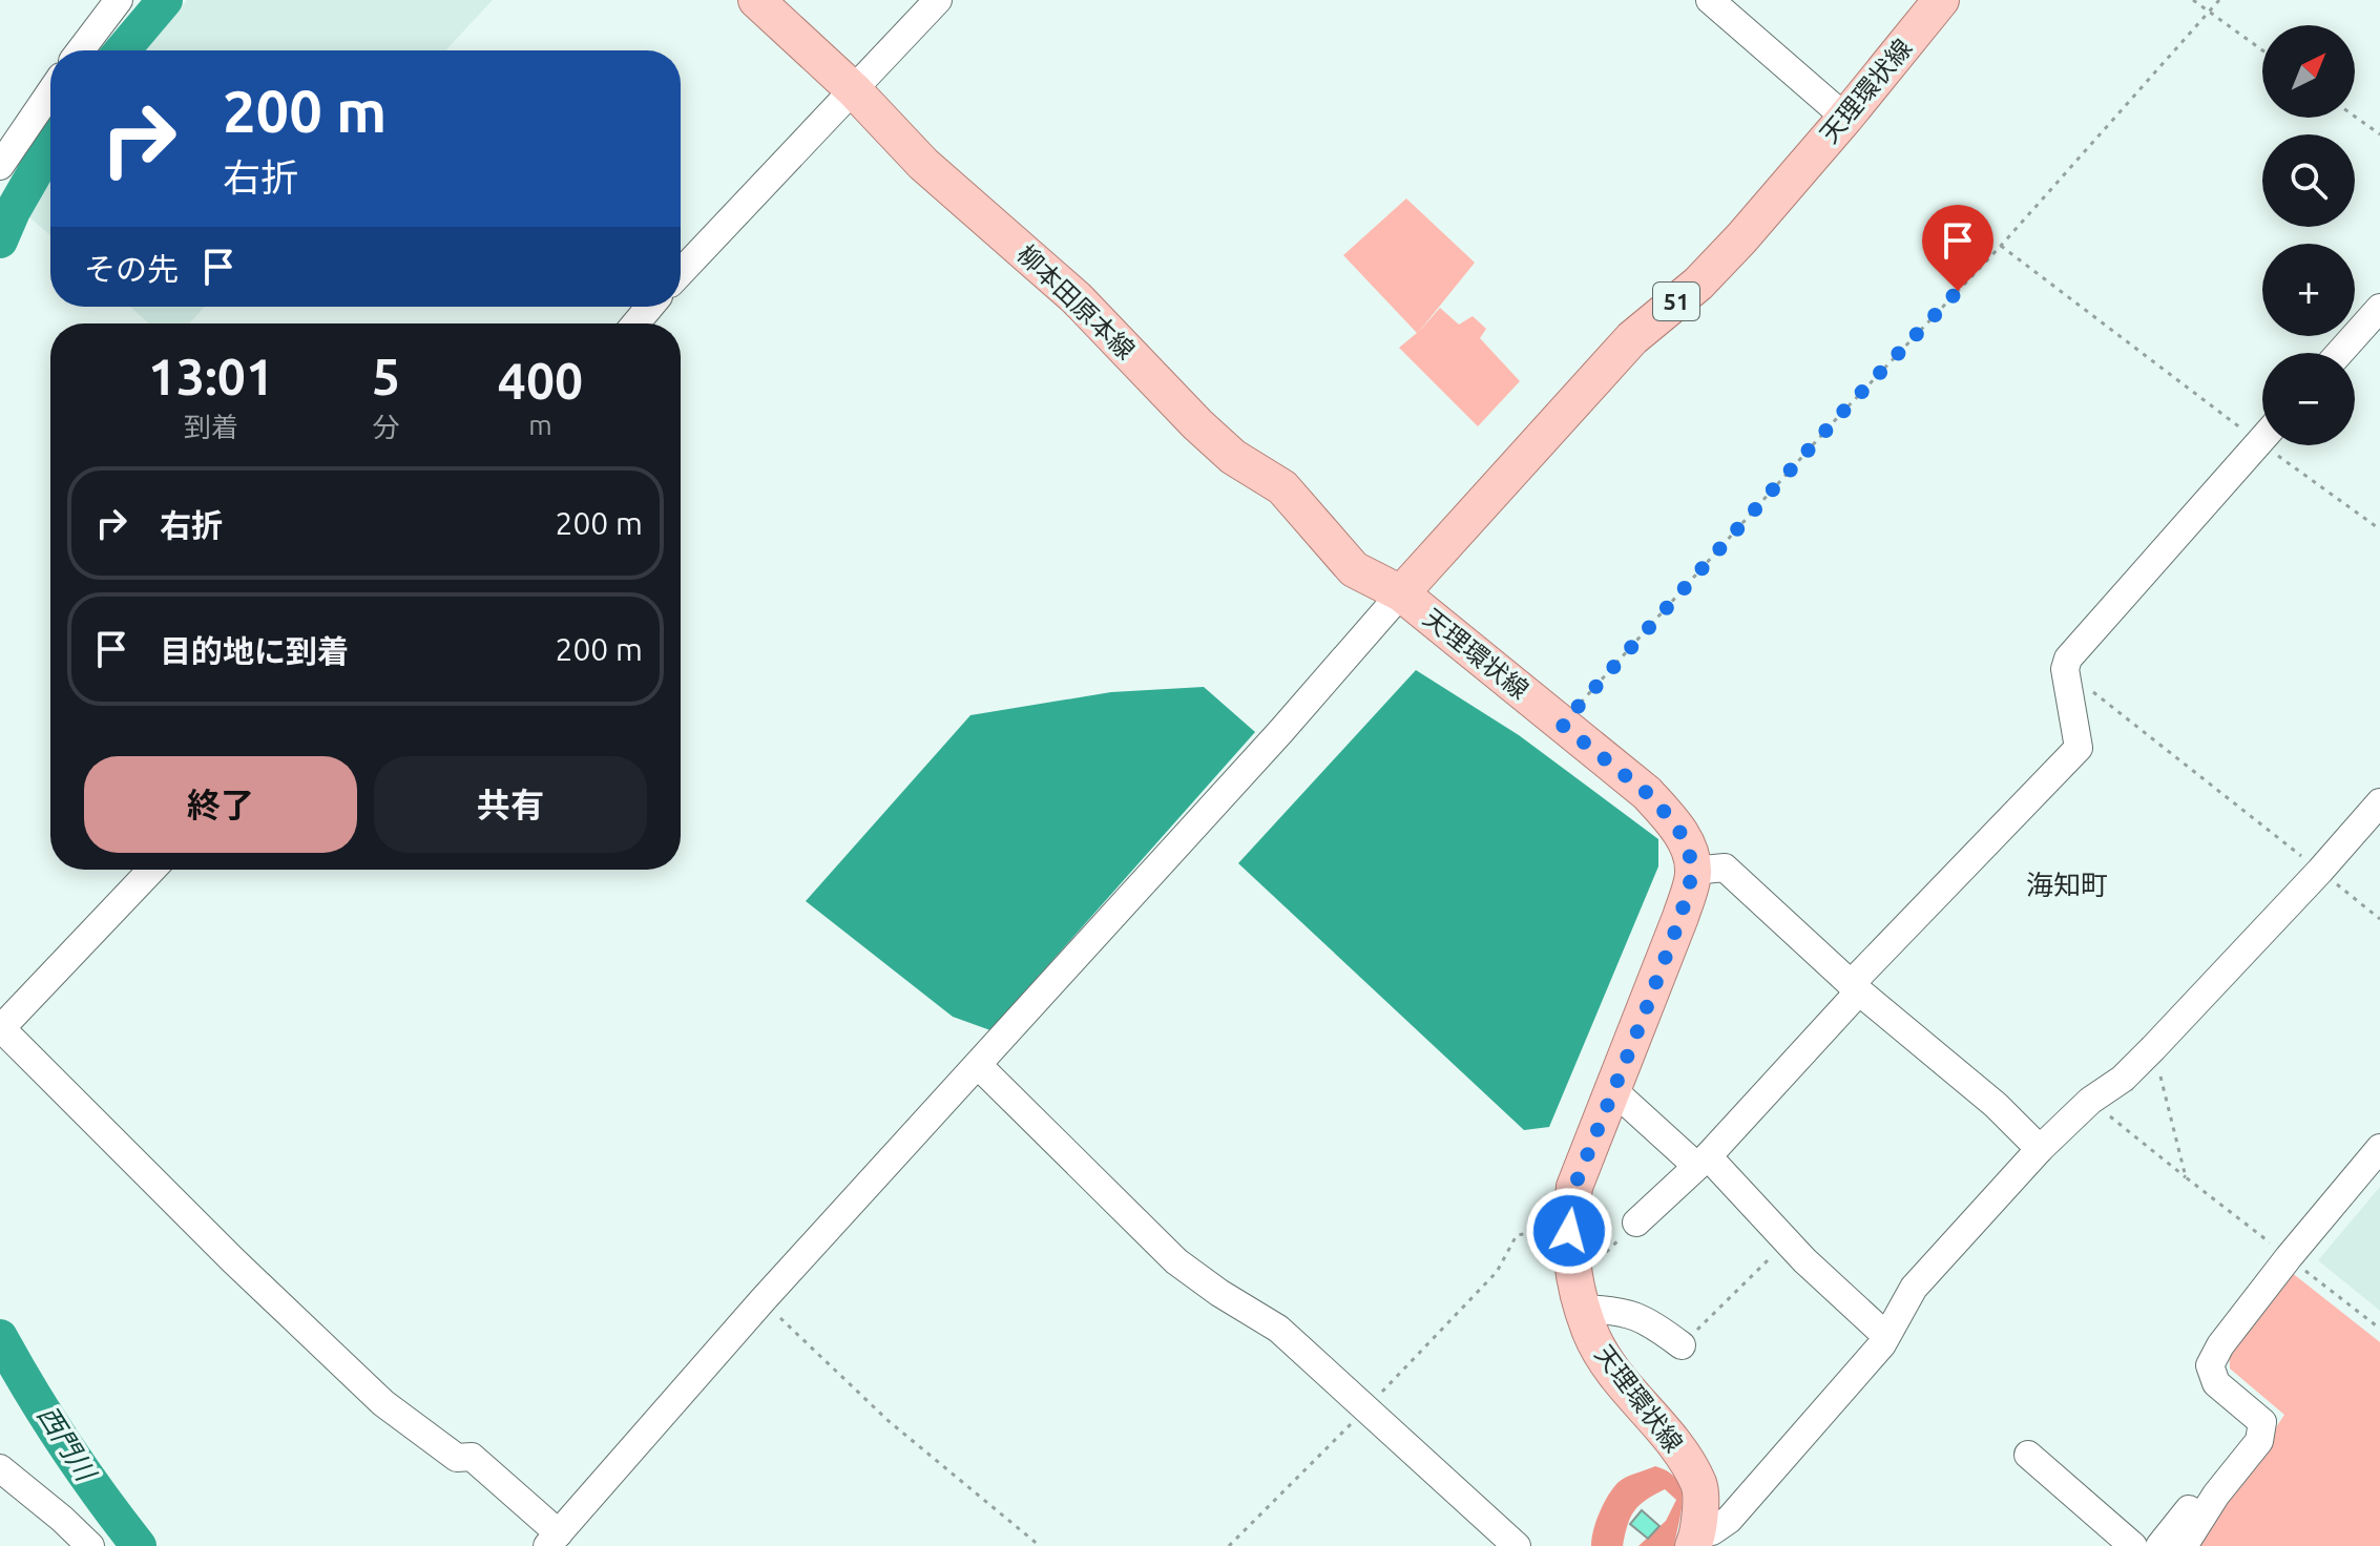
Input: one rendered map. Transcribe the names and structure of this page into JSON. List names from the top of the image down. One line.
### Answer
{"streets":{"main road":["天理環状線","51","柳本田原本線"]},"crossings":[["天理環状線","柳本田原本線"]],"districts":["海知町"],"water":["西門川"],"north":"top right","page":{"map_buttons":["+","−"],"turn":["200 m","右折"],"then":"その先","eta":["13:01","到着","5","分","400","m"],"list":[{"name":"右折","value":"200 m"},{"name":"目的地に到着","value":"200 m"}],"buttons":["終了","共有"]}}
